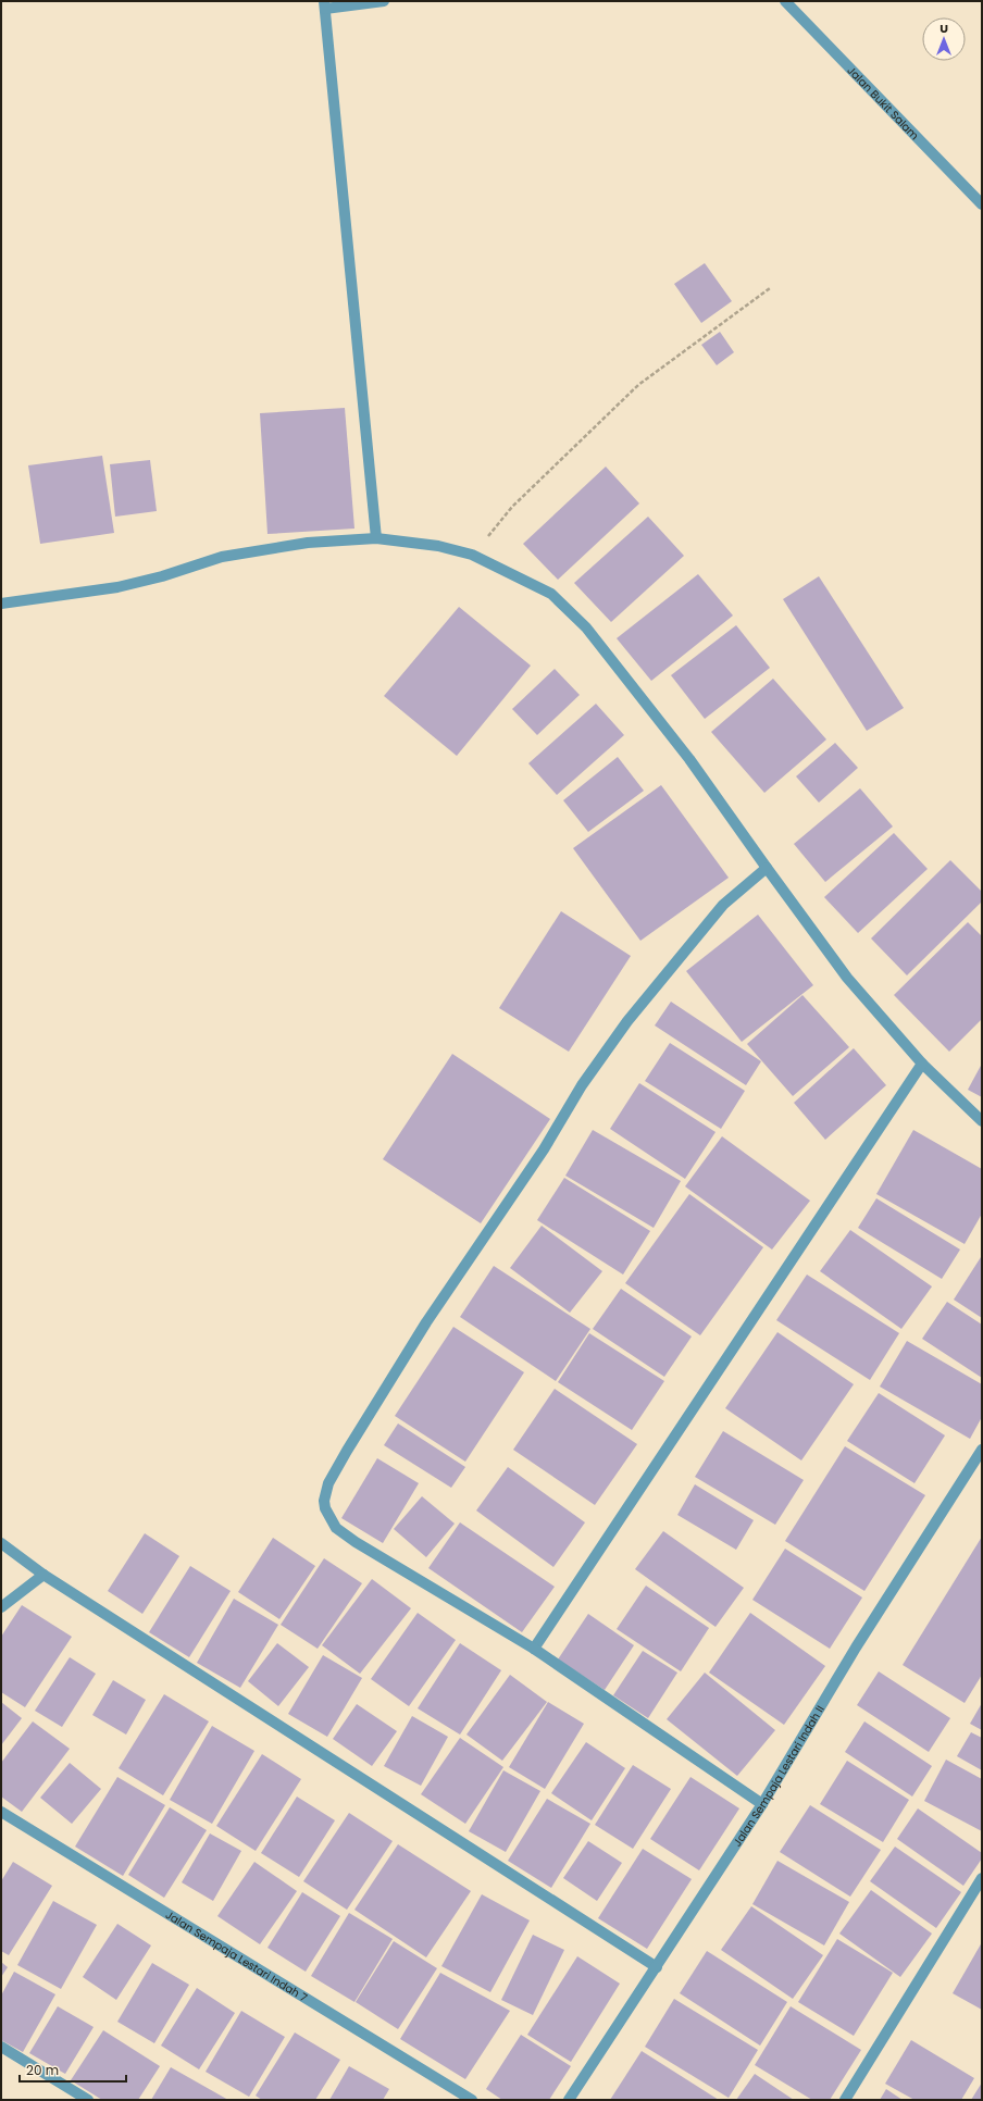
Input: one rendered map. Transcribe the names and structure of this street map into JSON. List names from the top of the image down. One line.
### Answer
{"streets":{"street":["Jalan Bukit Salam","Jalan Sempaja Lestari Indah II","Jalan Sempaja Lestari Indah 7"]},"scale_bar":"20 m","north":"top"}
